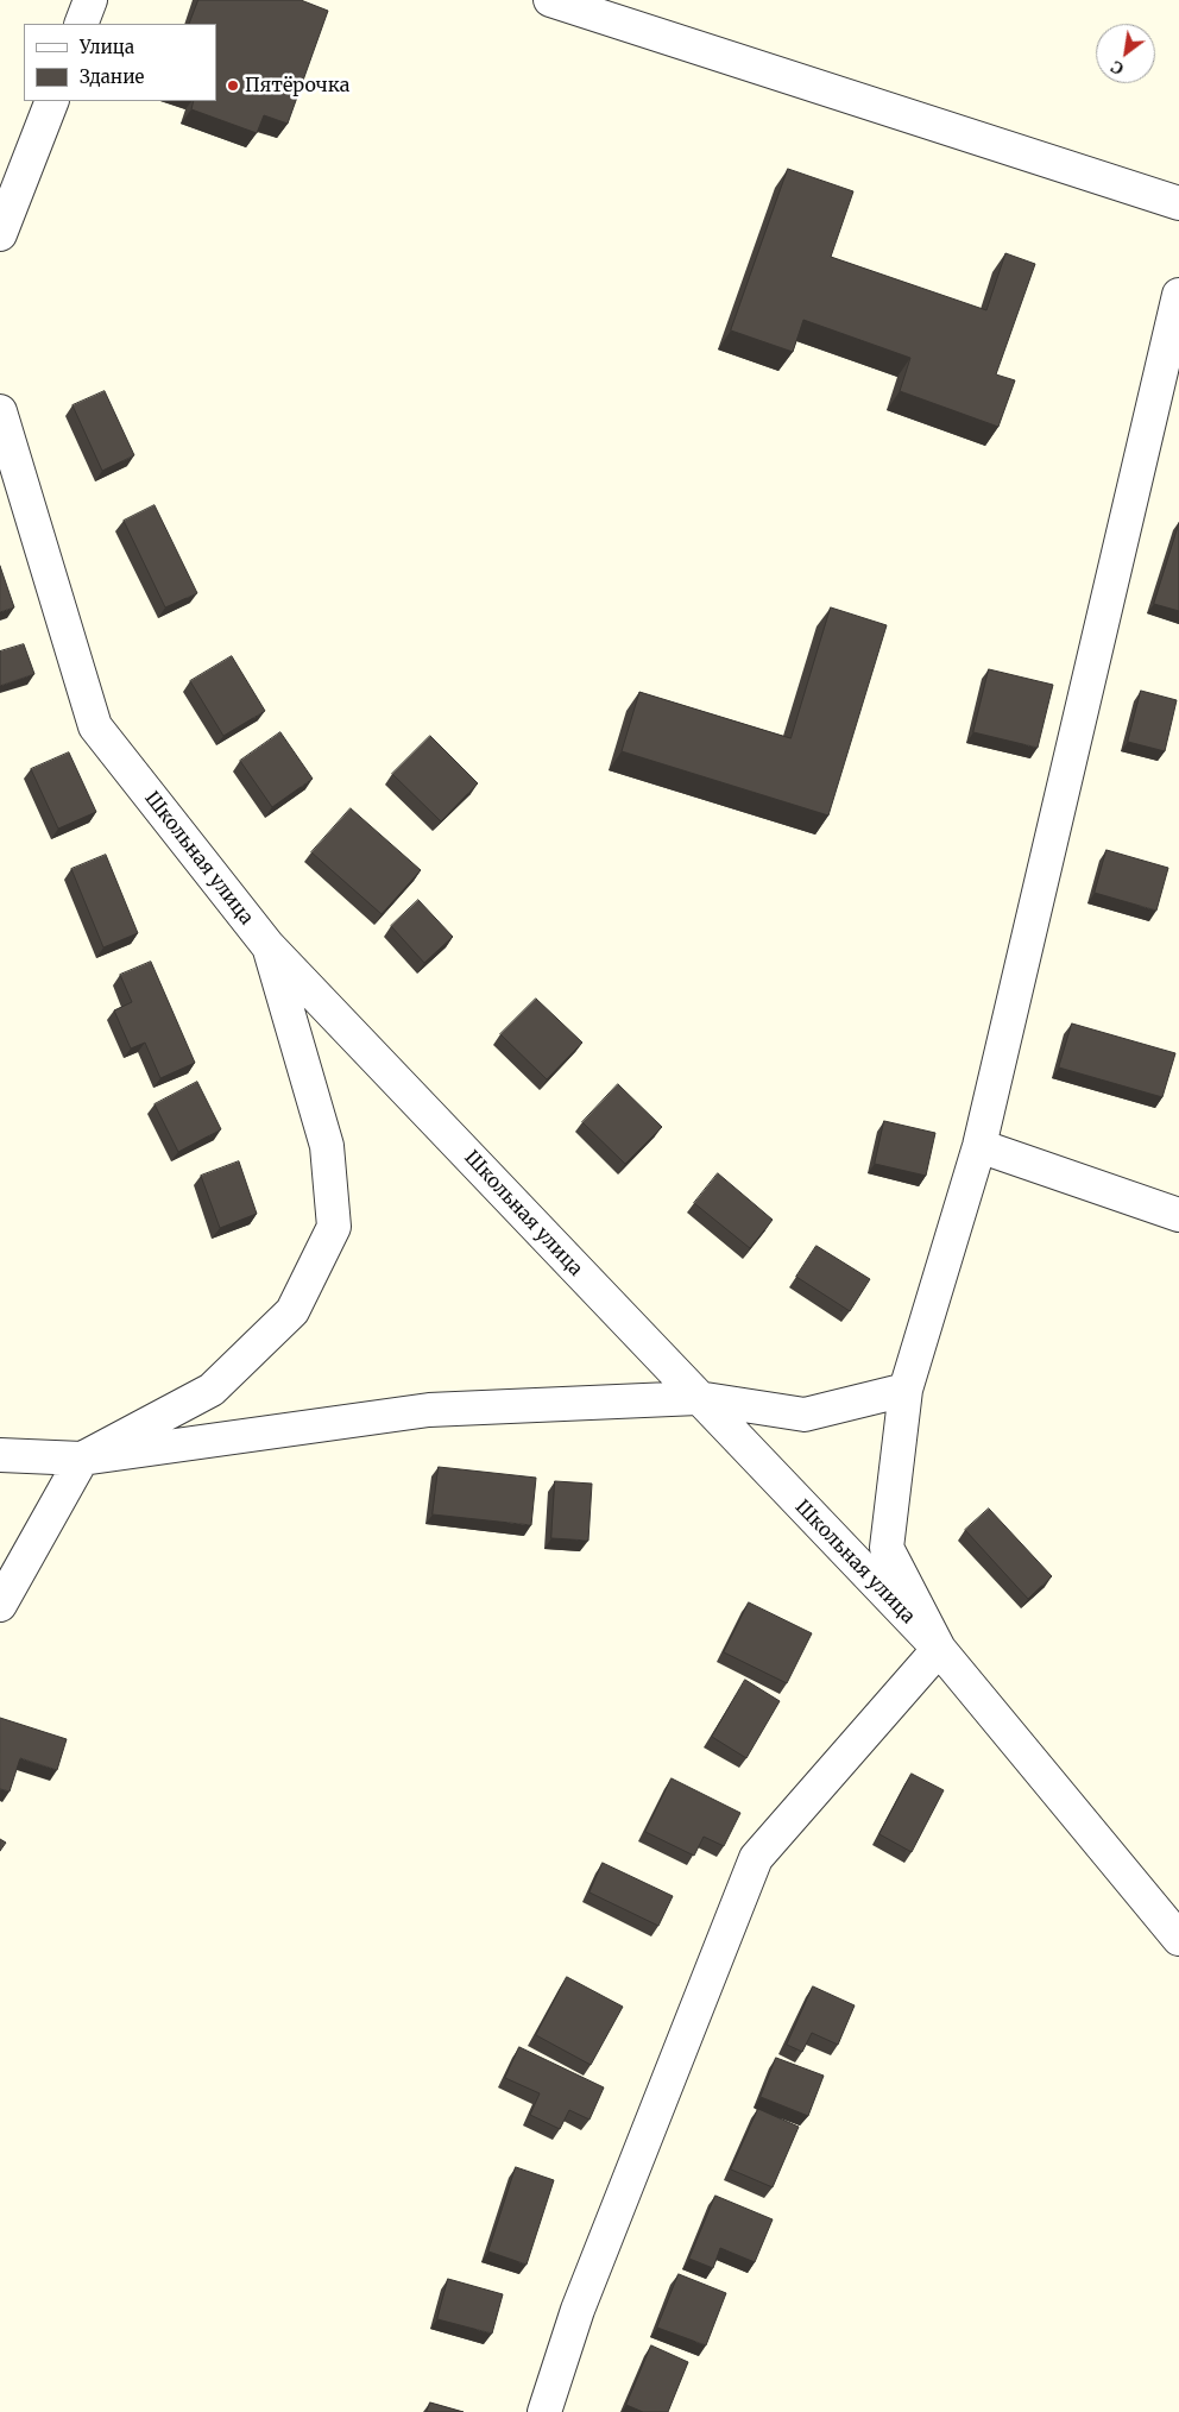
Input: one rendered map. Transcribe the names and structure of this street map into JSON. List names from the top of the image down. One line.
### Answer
{"streets":{"street":["Школьная улица"]},"places":["Пятёрочка"],"legend":["Улица","Здание"],"north":"bottom left"}
